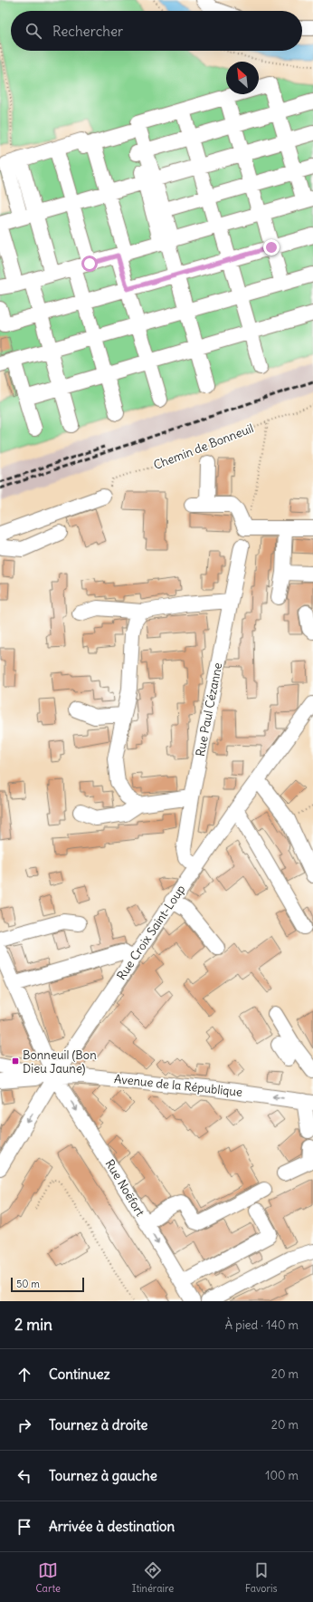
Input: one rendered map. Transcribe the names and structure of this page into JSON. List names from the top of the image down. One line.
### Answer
{"streets":{"street":["Rue Paul Cézanne","Rue Croix Saint-Loup","Avenue de la République","Rue Noëfort"],"path":["Chemin de Bonneuil"]},"crossings":[["Rue Paul Cézanne","Rue Croix Saint-Loup"],["Rue Croix Saint-Loup","Avenue de la République"],["Rue Croix Saint-Loup","Rue Noëfort"],["Avenue de la République","Rue Noëfort"]],"one_way":["Rue Noëfort"],"places":{"transit":["Bonneuil (Bon Dieu Jaune)"]},"scale_bar":"50 m","north":"top left","page":{"search":"Rechercher","scale":"50 m","heading":["2 min","À pied · 140 m"],"list":[["Continuez","20 m"],["Tournez à droite","20 m"],["Tournez à gauche","100 m"],"Arrivée à destination"],"nav":["Carte","Itinéraire","Favoris"]}}
